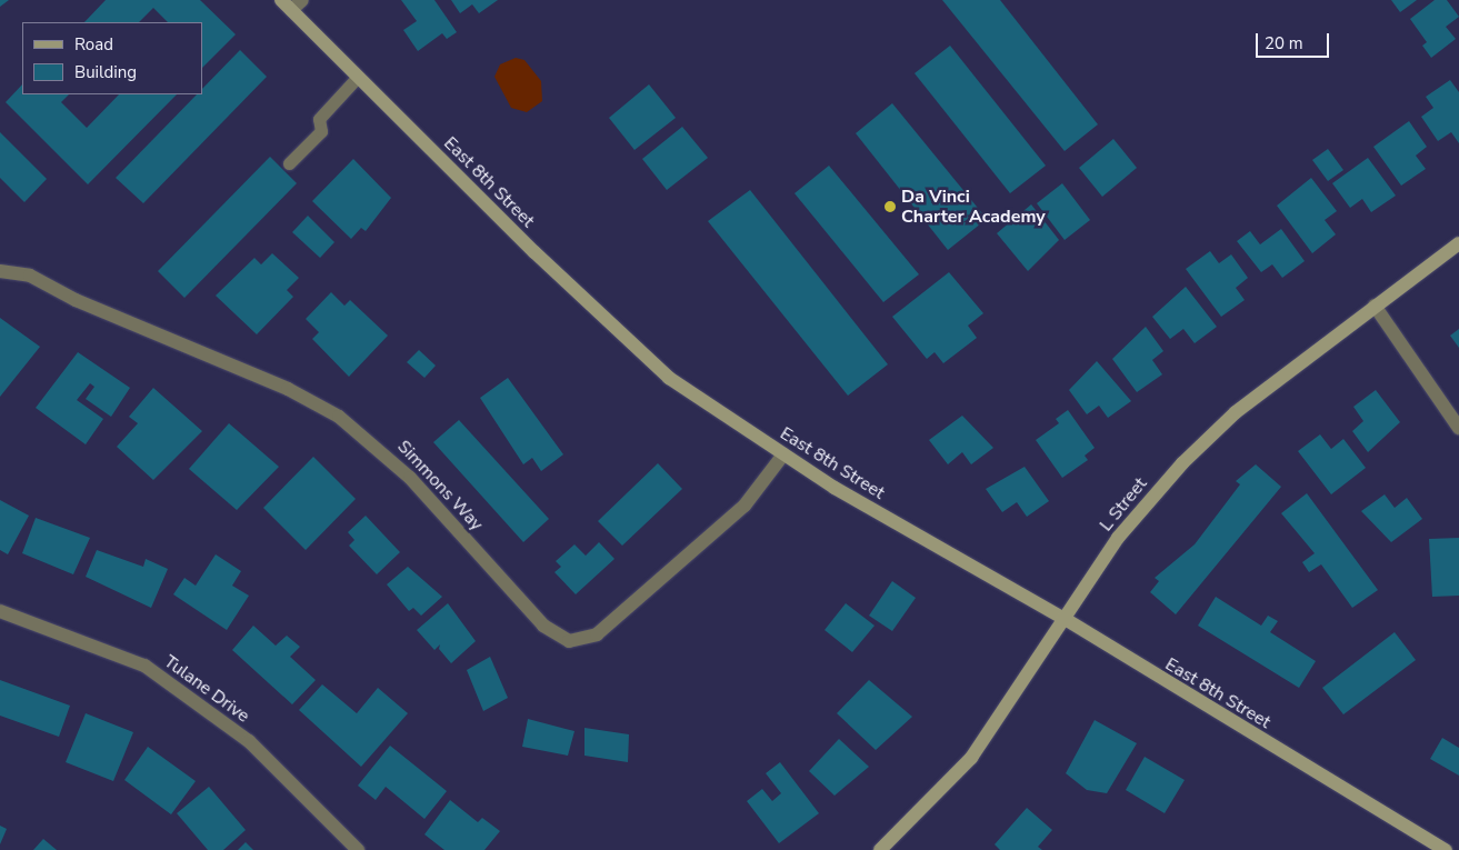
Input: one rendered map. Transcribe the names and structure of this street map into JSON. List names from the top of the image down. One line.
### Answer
{"streets":{"street":["East 8th Street","Simmons Way","L Street","Tulane Drive"]},"crossings":[["East 8th Street","Simmons Way"],["East 8th Street","L Street"]],"places":["Da Vinci Charter Academy"],"legend":["Road","Building"],"scale_bar":"20 m"}
